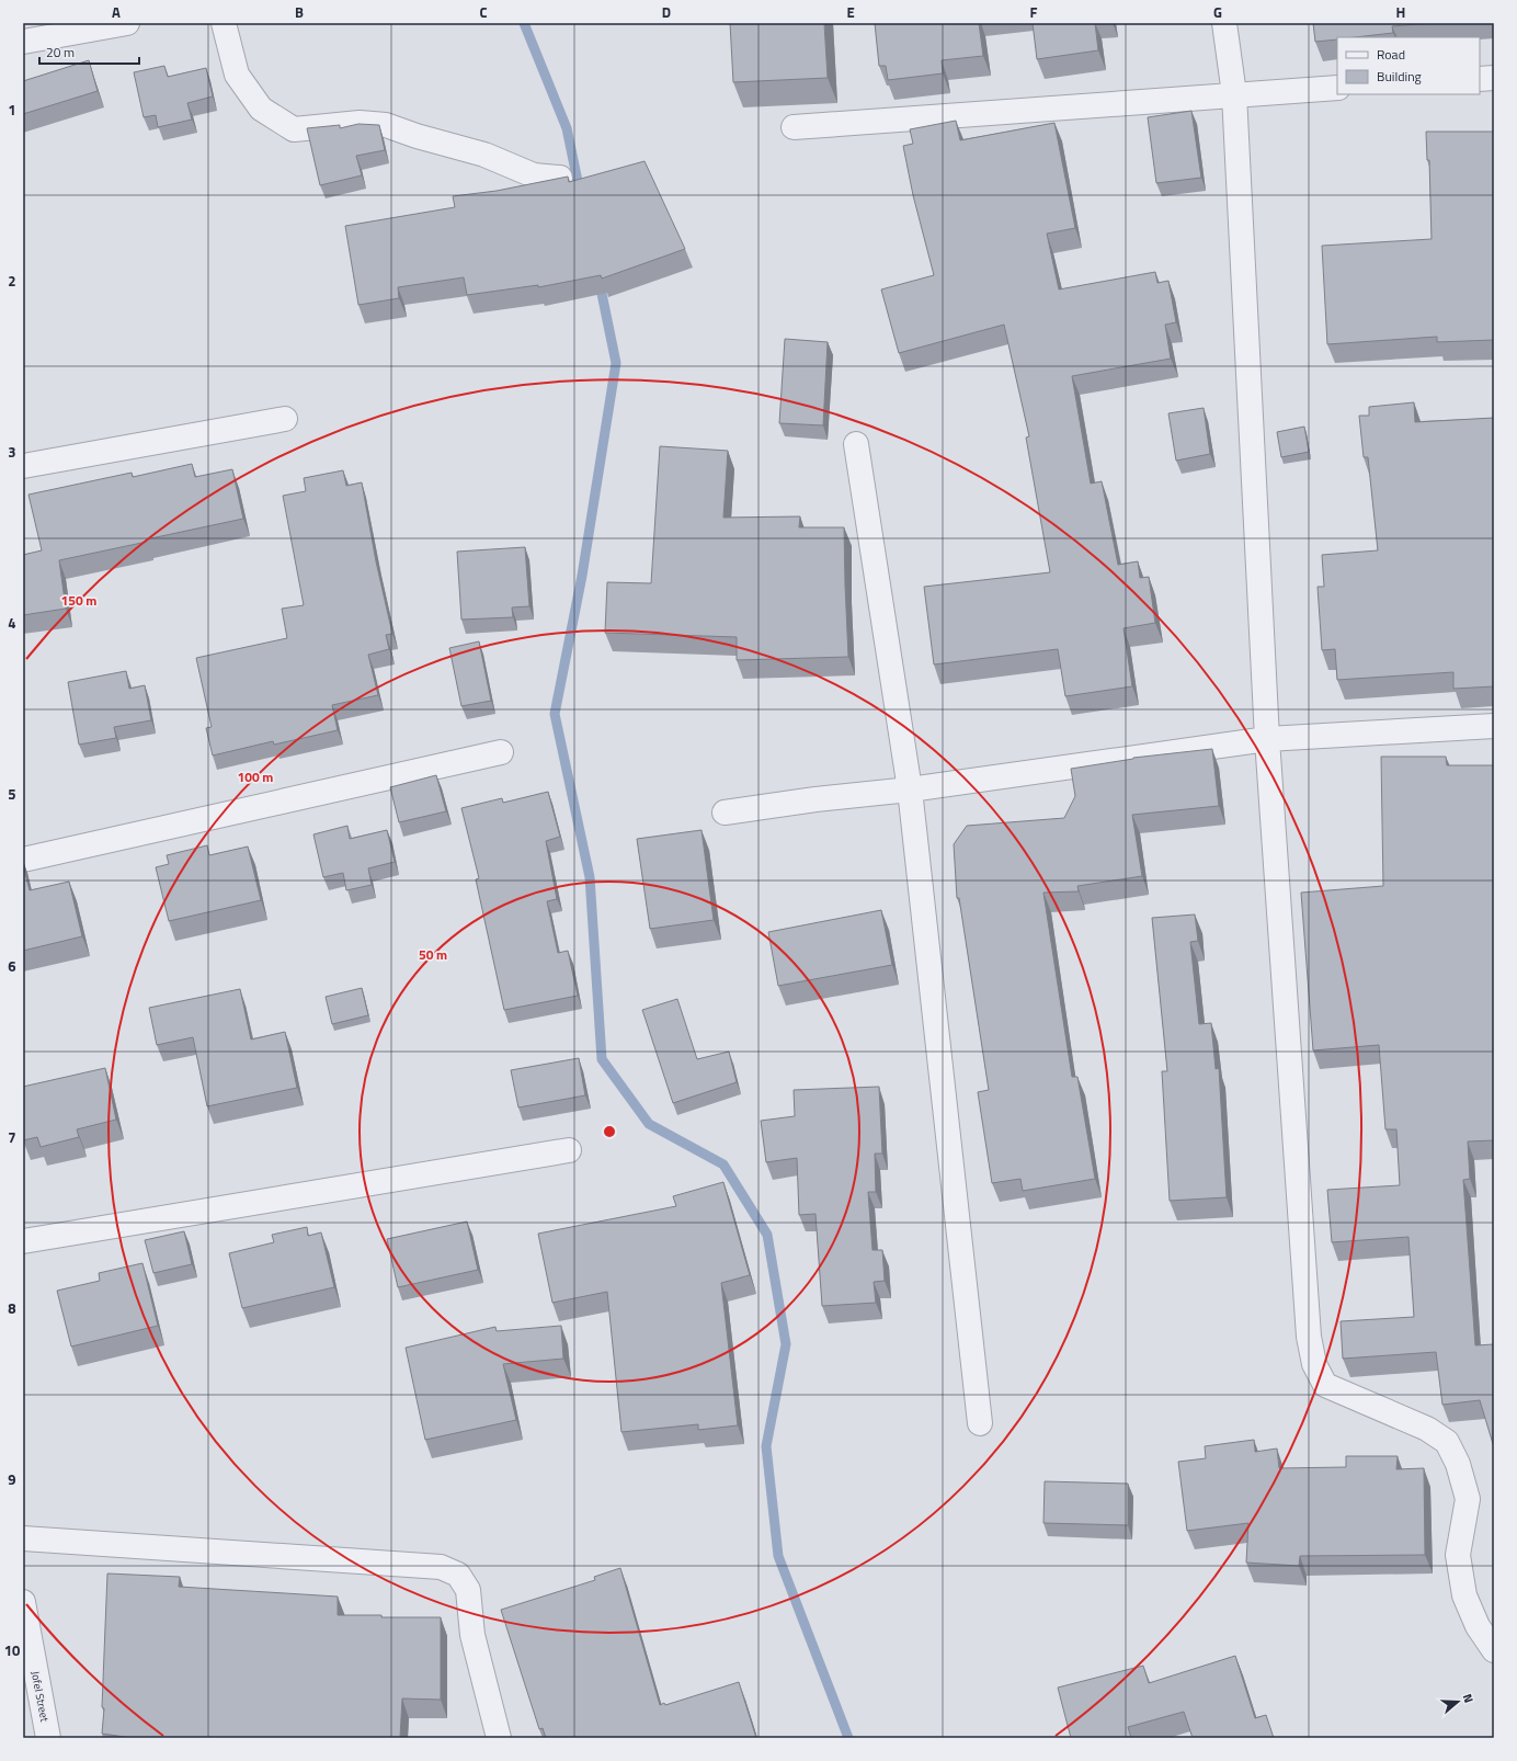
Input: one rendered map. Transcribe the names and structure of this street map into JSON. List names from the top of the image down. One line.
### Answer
{"streets":{"street":["Jofel Street"]},"legend":["Road","Building"],"scale_bar":"20 m","north":"right","grid":{"columns":["A","B","C","D","E","F","G","H"],"rows":["1","2","3","4","5","6","7","8","9","10"]},"rings":["150 m","100 m","50 m"]}
